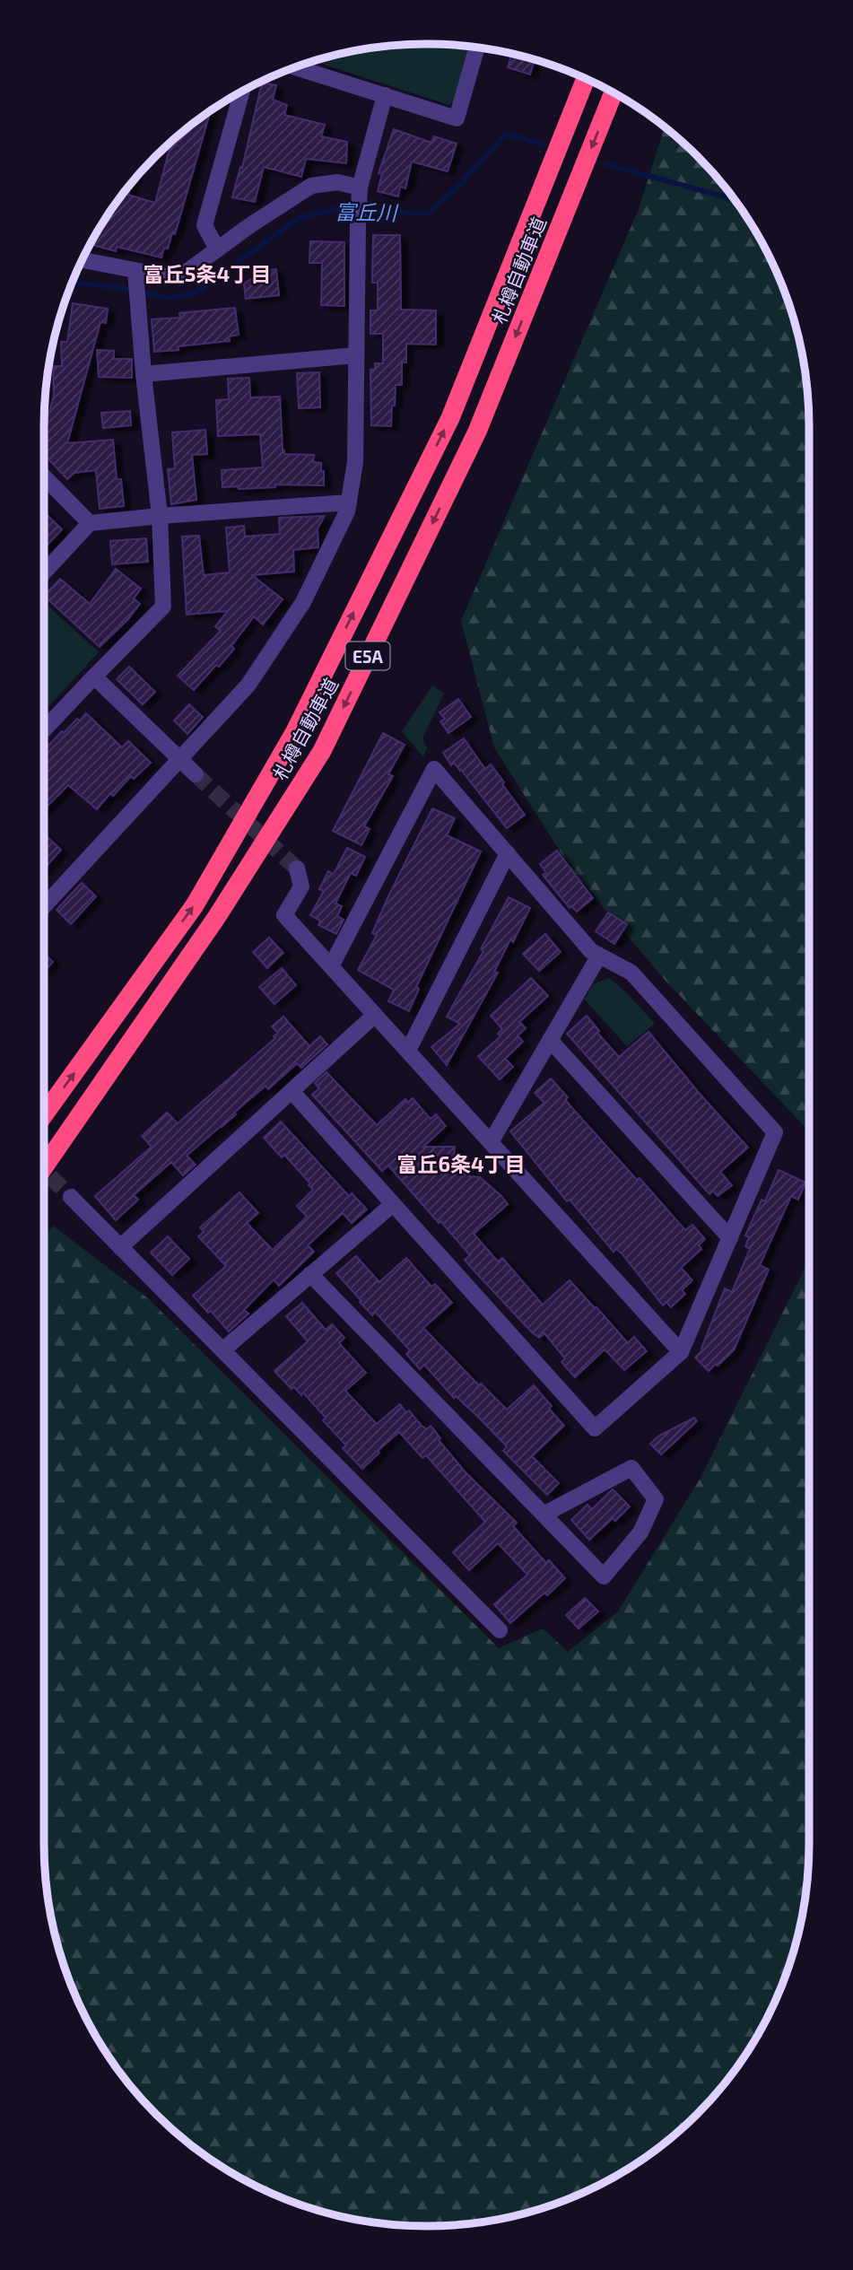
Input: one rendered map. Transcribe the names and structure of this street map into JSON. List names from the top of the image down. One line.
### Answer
{"streets":{"highway":["札樽自動車道","E5A"]},"districts":["富丘5条4丁目","富丘6条4丁目"],"water":["富丘川"]}
